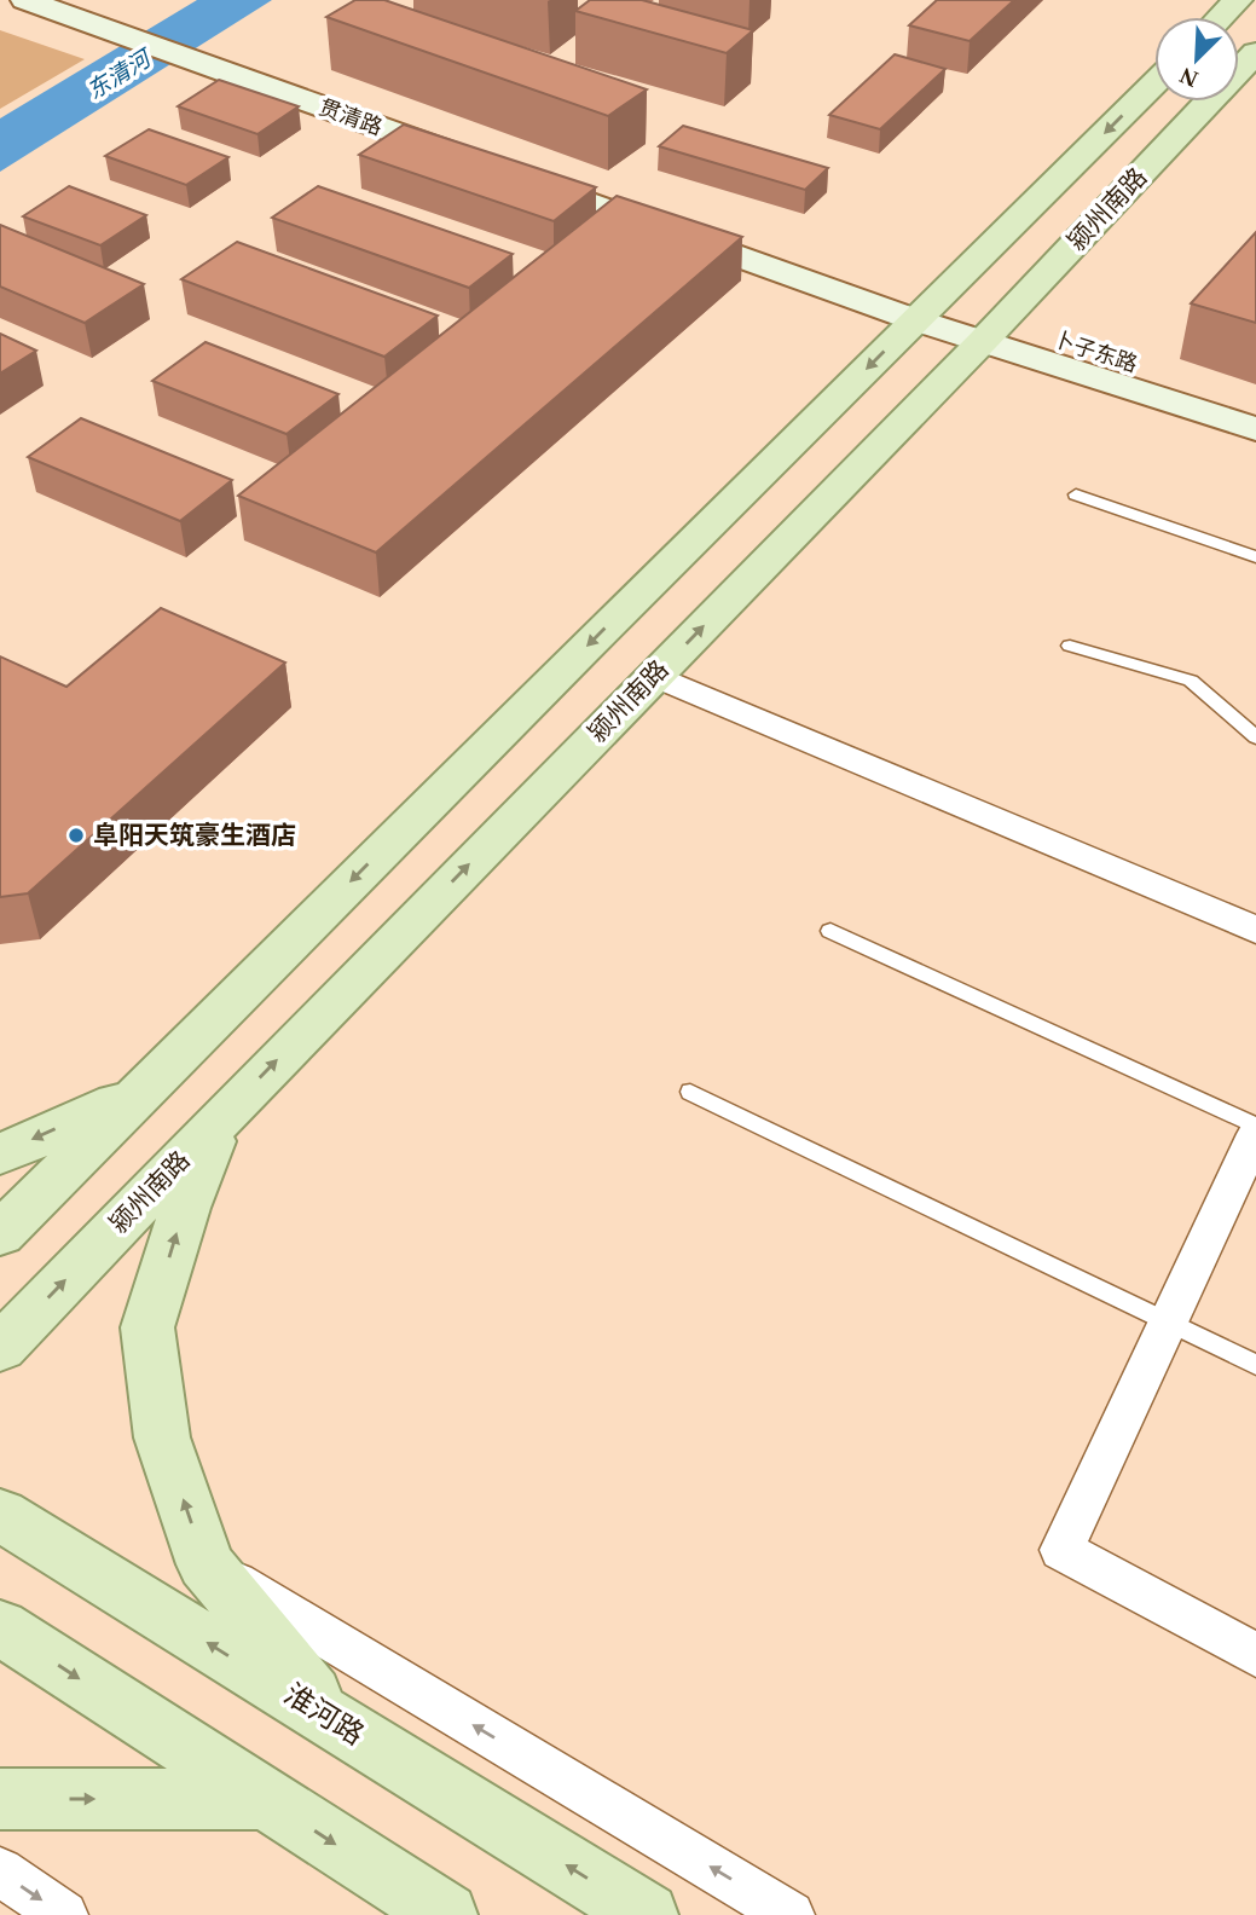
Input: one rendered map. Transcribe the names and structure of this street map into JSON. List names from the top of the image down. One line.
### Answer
{"streets":{"main road":["颍州南路","淮河路"],"street":["贯清路","卜子东路"]},"crossings":[["贯清路","颍州南路"],["贯清路","卜子东路"],["颍州南路","卜子东路"]],"water":["东清河"],"places":["阜阳天筑豪生酒店"],"north":"bottom left"}
